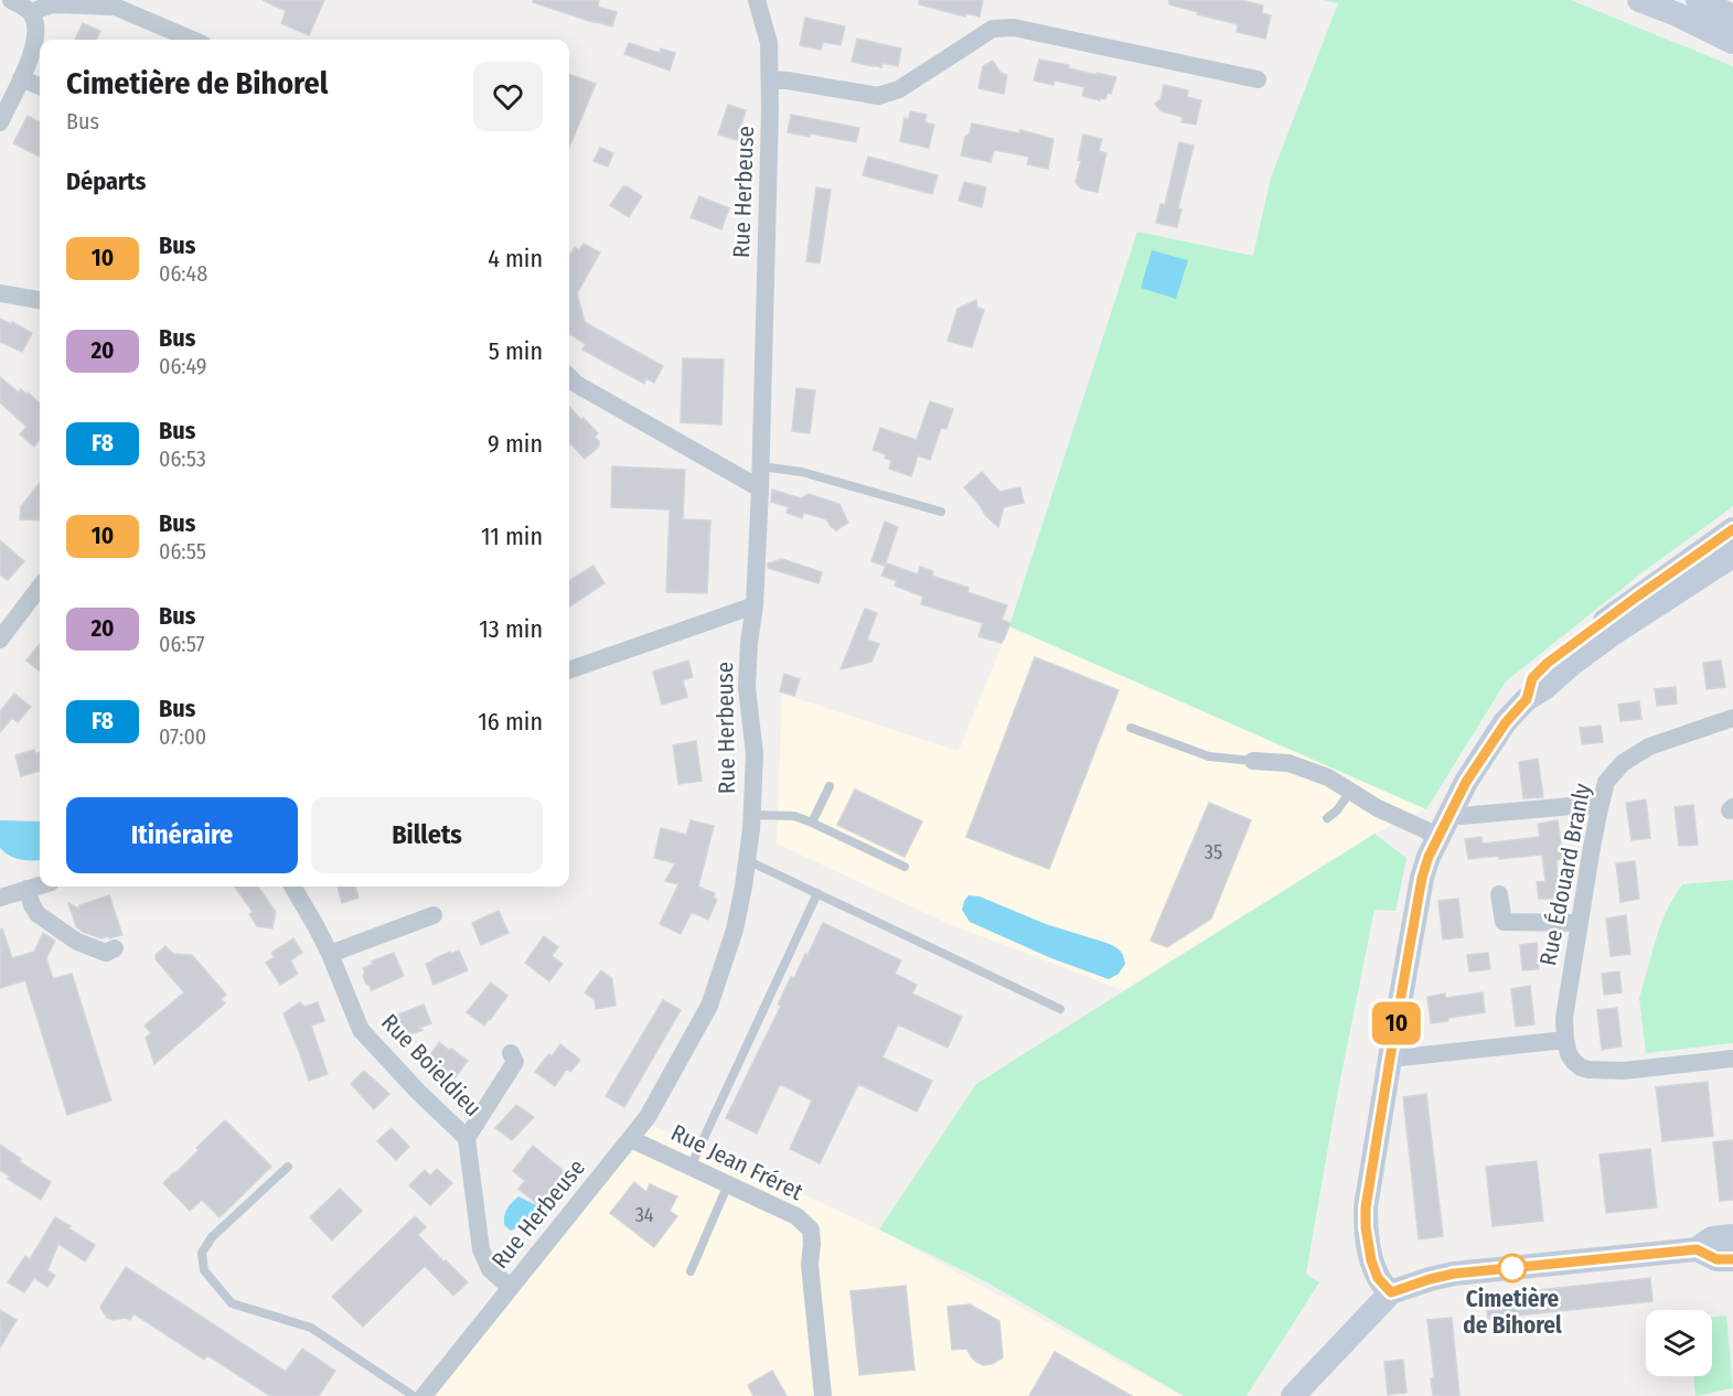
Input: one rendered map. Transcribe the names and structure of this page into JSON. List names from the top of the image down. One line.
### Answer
{"streets":{"street":["Rue Herbeuse","Rue Édouard Branly","Rue Boieldieu","Rue Jean Fréret"]},"crossings":[["Rue Herbeuse","Rue Boieldieu"],["Rue Herbeuse","Rue Jean Fréret"]],"places":["Cimetière de Bihorel"],"lines":["bus line 10"],"house_numbers":["35","34"],"page":{"on_map":"10","heading":[["Cimetière de Bihorel","Bus"],"Départs"],"list":[{"mark":"10","name":"Bus","note":"06:48","value":"4 min"},{"mark":"20","name":"Bus","note":"06:49","value":"5 min"},{"mark":"F8","name":"Bus","note":"06:53","value":"9 min"},{"mark":"10","name":"Bus","note":"06:55","value":"11 min"},{"mark":"20","name":"Bus","note":"06:57","value":"13 min"},{"mark":"F8","name":"Bus","note":"07:00","value":"16 min"}],"buttons":["Itinéraire","Billets"]}}
